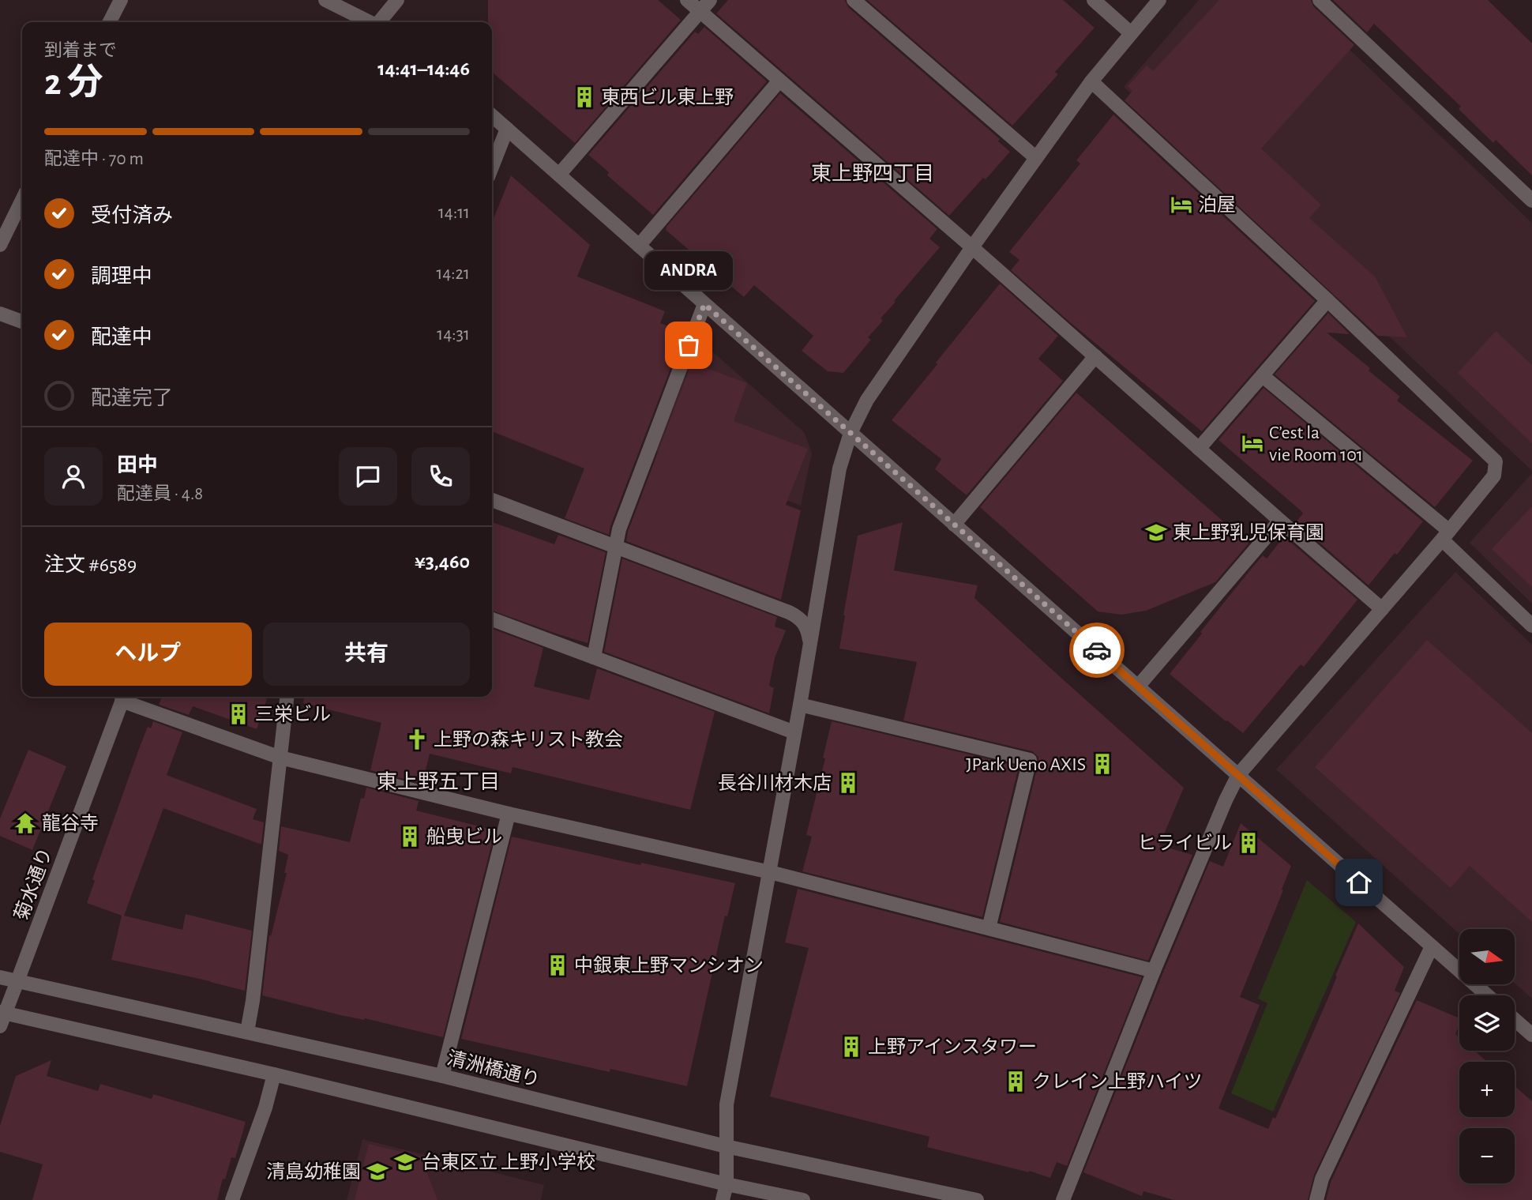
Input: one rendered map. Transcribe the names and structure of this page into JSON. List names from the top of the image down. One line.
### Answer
{"streets":{"street":["菊水通り","清洲橋通り"]},"crossings":[["菊水通り","清洲橋通り"]],"districts":["東上野四丁目","東上野五丁目"],"places":{"building":["東西ビル東上野","三栄ビル","JPark Ueno AXIS","長谷川材木店","船曳ビル","ヒライビル","中銀東上野マンシオン","上野アインスタワー","クレイン上野ハイツ"],"hotel":["泊屋","C’est la vie Room 101"],"other":["ANDRA"],"school or university":["東上野乳児保育園","台東区立 上野小学校","清島幼稚園"],"church":["上野の森キリスト教会"],"temple":["龍谷寺"]},"north":"right","page":{"heading":["2 分","到着まで","14:41–14:46"],"panel":["田中","配達員 · 4.8","注文 #6589","¥3,460"],"bar":"配達中 · 70 m","list":[["受付済み","14:11"],["調理中","14:21"],["配達中","14:31"],"配達完了"],"bubble":"ANDRA","buttons":["ヘルプ","共有"],"map_buttons":["+","−"]}}
